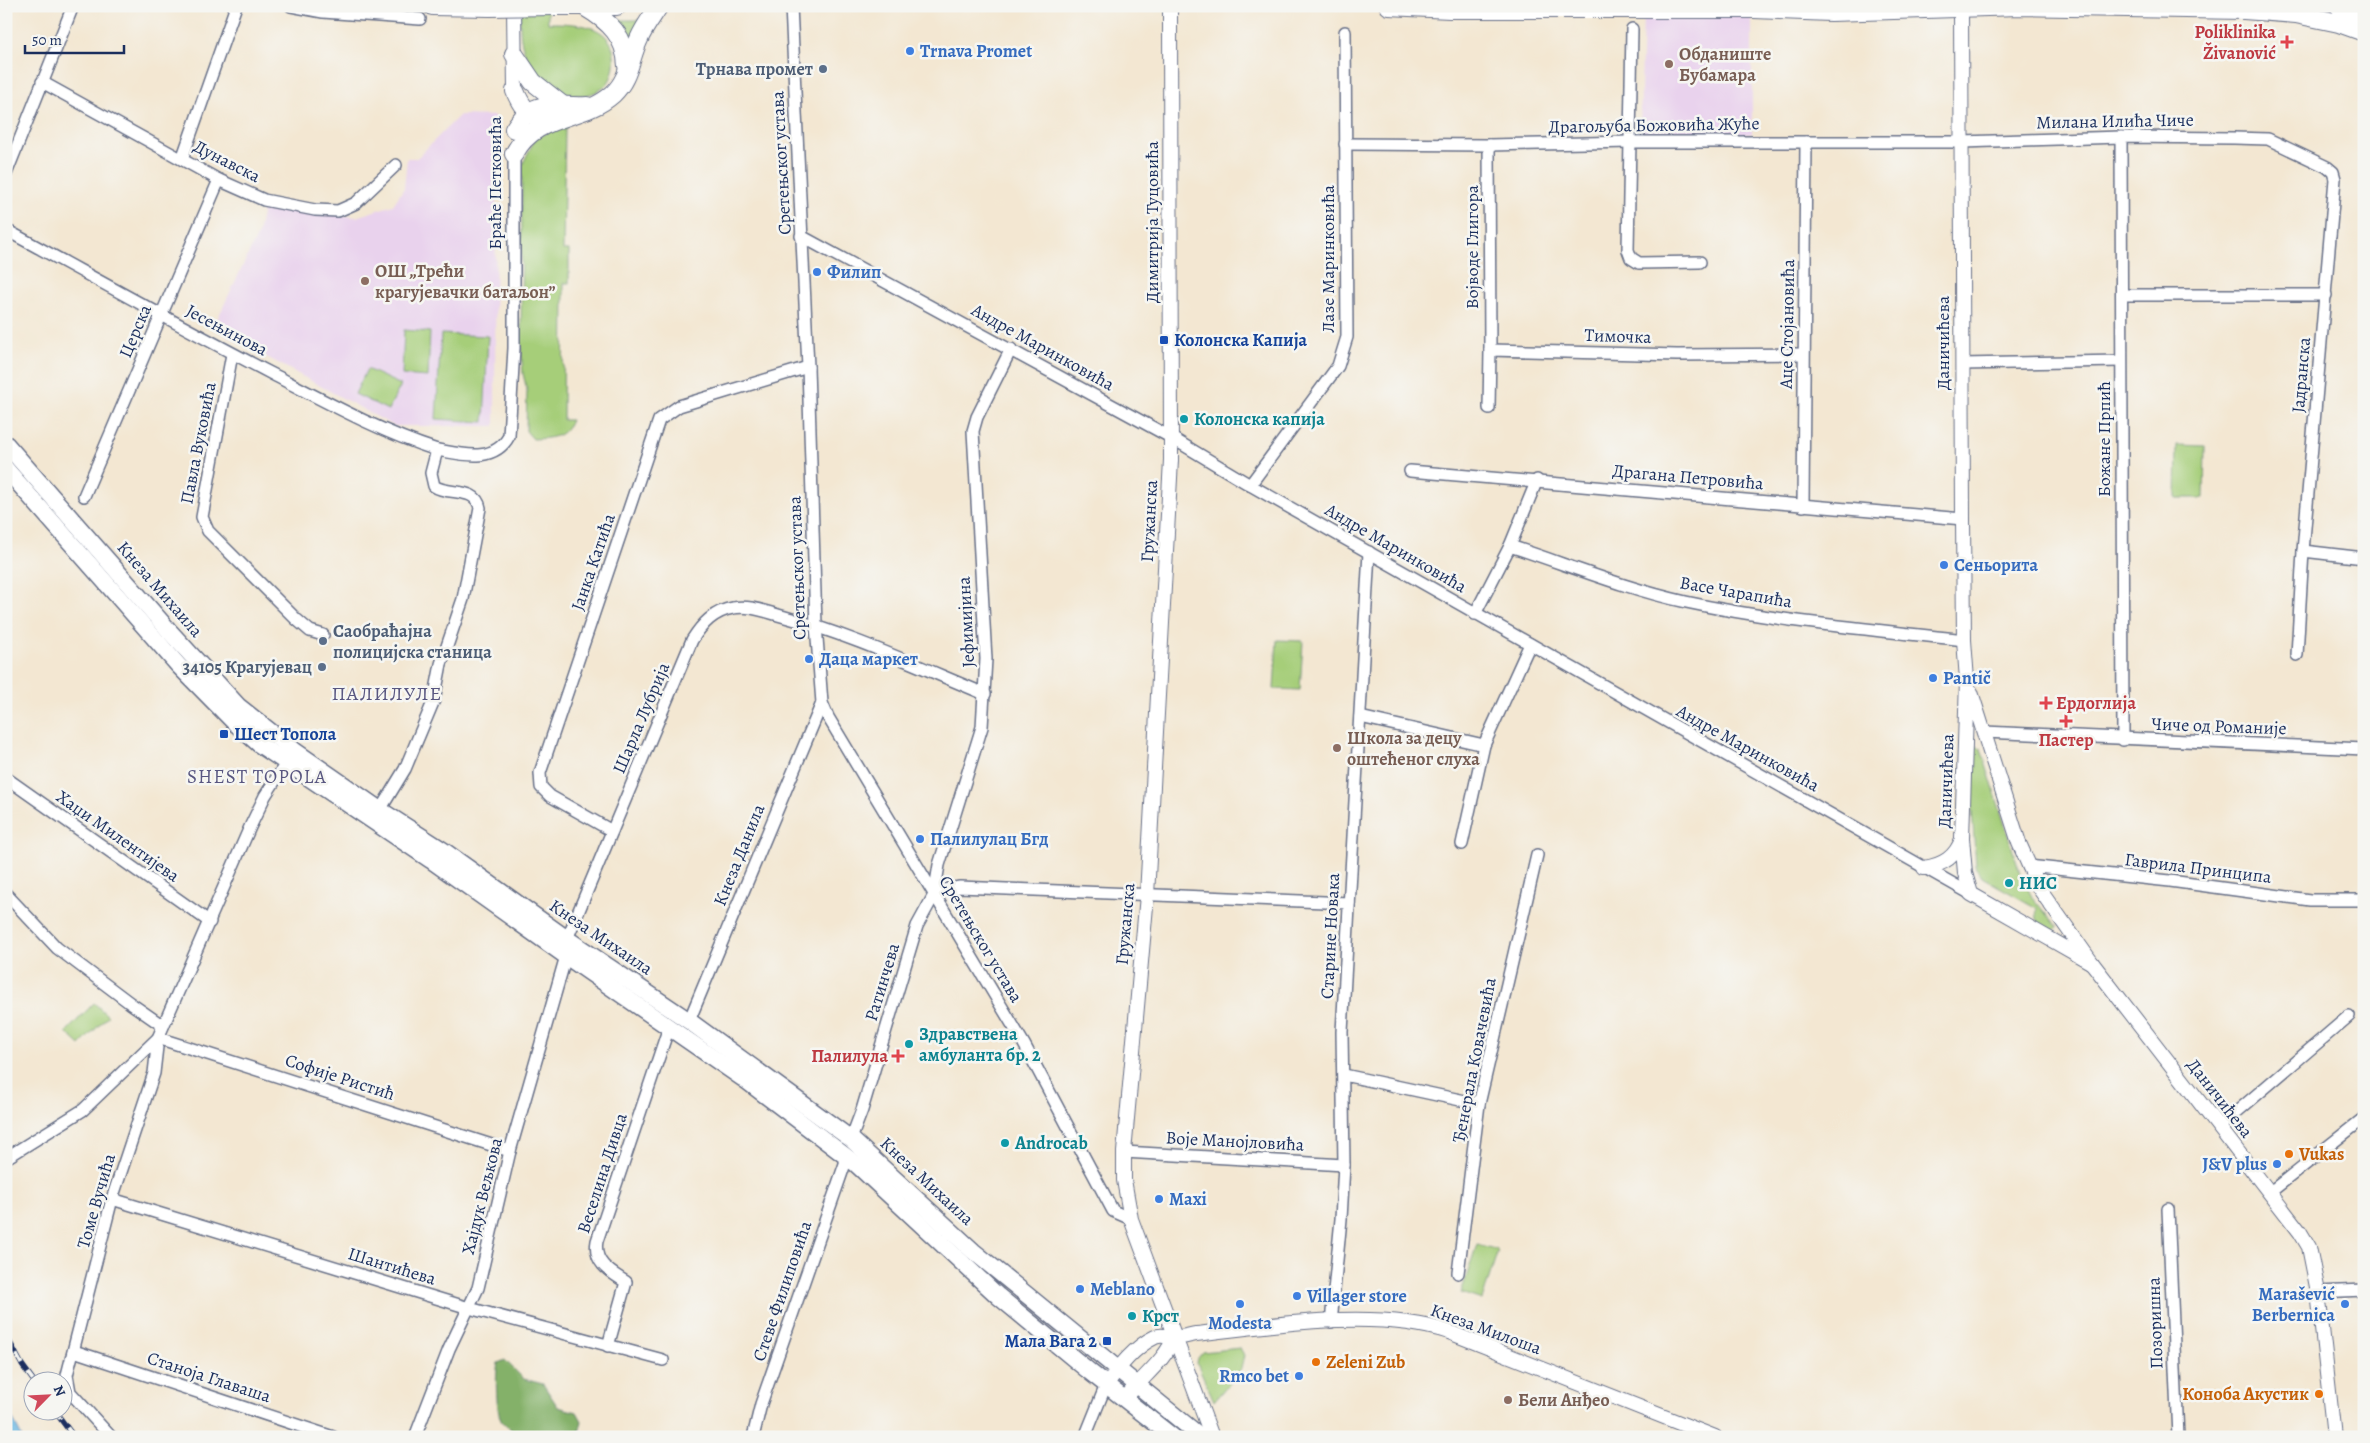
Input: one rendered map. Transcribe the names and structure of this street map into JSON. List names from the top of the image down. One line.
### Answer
{"streets":{"main road":["Кнеза Михаила"],"street":["Милана Илића Чиче","Драгољуба Божовића Жуће","Дунавска","Сретењског устава","Браће Петковића","Димитрија Туцовића","Војводе Глигора","Лазе Маринковића","Аце Стојановића","Јесењинова","Церска","Тимочка","Даничићева","Андре Маринковића","Јадранска","Божане Прпић","Павла Вуковића","Драгана Петровића","Гружанска","Јанка Катића","Васе Чарапића","Јефимијина","Шарла Лубрија","Чиче од Романије","Хаџи Милентијева","Кнеза Данила","Гаврила Принципа","Старине Новака","Ратинчева","Ђенерала Ковачевића","Софије Ристић","Воје Манојловића","Веселина Дивца","Хајдук Вељкова","Томе Вучића","Шантићева","Стеве Филиповића","Позоришна","Кнеза Милоша","Станоја Главаша"]},"crossings":[["Милана Илића Чиче","Драгољуба Божовића Жуће"],["Милана Илића Чиче","Даничићева"],["Милана Илића Чиче","Јадранска"],["Милана Илића Чиче","Божане Прпић"],["Драгољуба Божовића Жуће","Војводе Глигора"],["Драгољуба Божовића Жуће","Лазе Маринковића"],["Драгољуба Божовића Жуће","Аце Стојановића"],["Драгољуба Божовића Жуће","Даничићева"],["Дунавска","Церска"],["Сретењског устава","Андре Маринковића"],["Сретењског устава","Гружанска"],["Сретењског устава","Јанка Катића"],["Сретењског устава","Јефимијина"],["Сретењског устава","Шарла Лубрија"],["Сретењског устава","Кнеза Данила"],["Сретењског устава","Ратинчева"],["Браће Петковића","Јесењинова"],["Димитрија Туцовића","Андре Маринковића"],["Димитрија Туцовића","Гружанска"],["Војводе Глигора","Тимочка"],["Лазе Маринковића","Андре Маринковића"],["Аце Стојановића","Тимочка"],["Аце Стојановића","Драгана Петровића"],["Јесењинова","Церска"],["Јесењинова","Павла Вуковића"],["Даничићева","Андре Маринковића"],["Даничићева","Драгана Петровића"],["Даничићева","Васе Чарапића"],["Даничићева","Чиче од Романије"],["Даничићева","Гаврила Принципа"],["Андре Маринковића","Гружанска"],["Андре Маринковића","Јефимијина"],["Андре Маринковића","Старине Новака"],["Божане Прпић","Чиче од Романије"],["Гружанска","Воје Манојловића"],["Гружанска","Кнеза Милоша"],["Јанка Катића","Шарла Лубрија"],["Кнеза Михаила","Шарла Лубрија"],["Кнеза Михаила","Кнеза Данила"],["Кнеза Михаила","Ратинчева"],["Кнеза Михаила","Веселина Дивца"],["Кнеза Михаила","Хајдук Вељкова"],["Кнеза Михаила","Томе Вучића"],["Кнеза Михаила","Стеве Филиповића"],["Јефимијина","Шарла Лубрија"],["Јефимијина","Ратинчева"],["Хаџи Милентијева","Томе Вучића"],["Старине Новака","Воје Манојловића"],["Старине Новака","Кнеза Милоша"],["Софије Ристић","Хајдук Вељкова"],["Софије Ристић","Томе Вучића"],["Веселина Дивца","Шантићева"],["Хајдук Вељкова","Шантићева"],["Томе Вучића","Шантићева"],["Томе Вучића","Станоја Главаша"]],"districts":["ПАЛИЛУЛЕ","SHEST TOPOLA"],"places":{"health":["Poliklinika Živanović","Ердоглија","Пастер","Палилула"],"other":["Trnava Promet","Обданиште Бубамара","Трнава промет","Филип","ОШ „Трећи крагујевачки батаљон”","Колонска капија","Сеньорита","Саобраћајна полицијска станица","Даца маркет","34105 Крагујевац","Pantič","Школа за децу оштећеног слуха","Палилулац Бгд","НИС","Здравствена амбуланта бр. 2","Androcab","Vukas","J&V plus","Maxi","Meblano","Villager store","Modesta","Marašević Berbernica","Крст","Zeleni Zub","Rmco bet","Коноба Акустик","Бели Анђео"],"transit":["Колонска Капија","Шест Топола","Мала Вага 2"]},"scale_bar":"50 m","north":"top right"}
